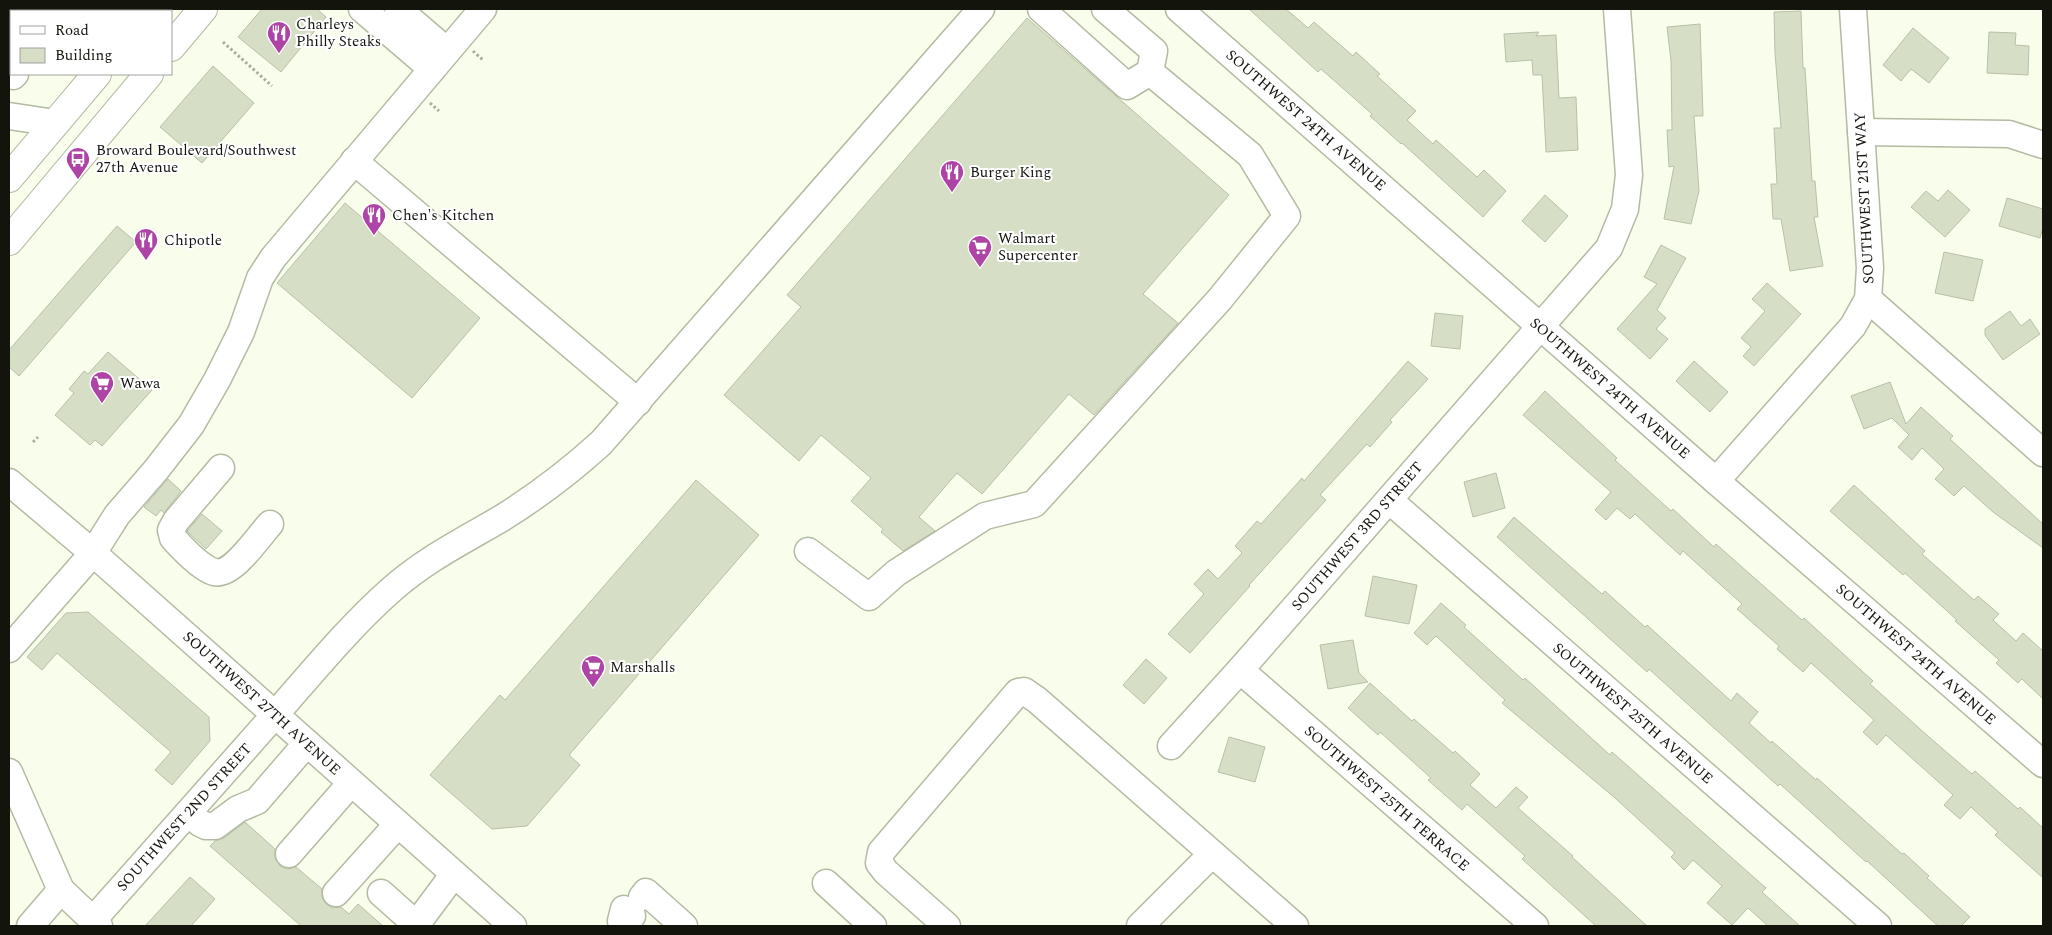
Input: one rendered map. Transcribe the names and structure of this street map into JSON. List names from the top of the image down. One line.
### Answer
{"streets":{"street":["SOUTHWEST 24TH AVENUE","SOUTHWEST 21ST WAY","SOUTHWEST 3RD STREET","SOUTHWEST 27TH AVENUE","SOUTHWEST 25TH AVENUE","SOUTHWEST 25TH TERRACE","SOUTHWEST 2ND STREET"]},"crossings":[["SOUTHWEST 24TH AVENUE","SOUTHWEST 21ST WAY"],["SOUTHWEST 24TH AVENUE","SOUTHWEST 3RD STREET"],["SOUTHWEST 3RD STREET","SOUTHWEST 25TH AVENUE"],["SOUTHWEST 3RD STREET","SOUTHWEST 25TH TERRACE"],["SOUTHWEST 27TH AVENUE","SOUTHWEST 2ND STREET"]],"places":{"restaurant":["Charleys Philly Steaks","Burger King","Chen's Kitchen","Chipotle"],"bus stop":["Broward Boulevard/Southwest 27th Avenue"],"supermarket":["Walmart Supercenter","Wawa","Marshalls"]},"legend":["Road","Building"]}
